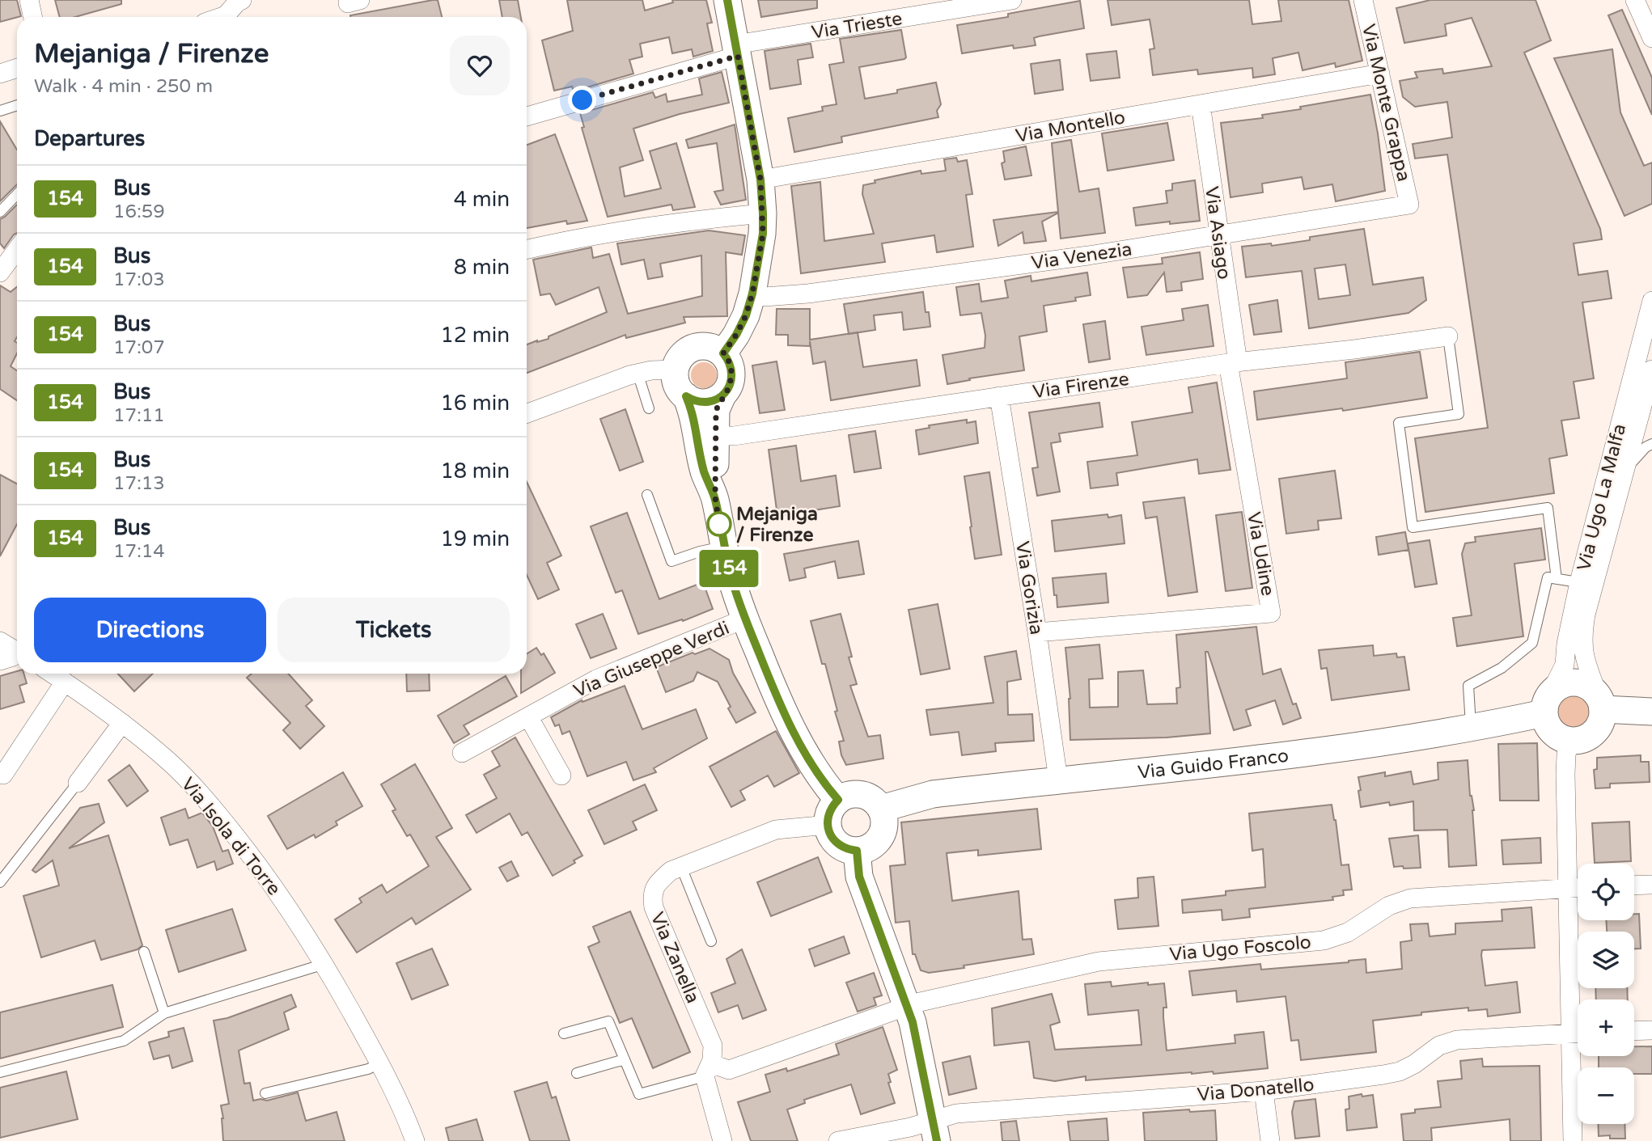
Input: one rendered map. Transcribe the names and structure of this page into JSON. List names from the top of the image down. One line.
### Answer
{"streets":{"main road":["Via Guido Franco"],"street":["Via Trieste","Via Monte Grappa","Via Montello","Via Asiago","Via Venezia","Via Firenze","Via Ugo La Malfa","Via Udine","Via Gorizia","Via Giuseppe Verdi","Via Isola di Torre","Via Ugo Foscolo","Via Zanella","Via Donatello"]},"crossings":[["Via Monte Grappa","Via Montello"],["Via Monte Grappa","Via Venezia"],["Via Montello","Via Asiago"],["Via Asiago","Via Venezia"],["Via Asiago","Via Firenze"],["Via Asiago","Via Udine"],["Via Firenze","Via Udine"],["Via Firenze","Via Gorizia"],["Via Ugo La Malfa","Via Guido Franco"],["Via Udine","Via Gorizia"],["Via Gorizia","Via Guido Franco"],["Via Guido Franco","Via Zanella"],["Via Ugo Foscolo","Via Zanella"]],"places":["Mejaniga / Firenze"],"lines":["bus line 154"],"page":{"on_map":"154","heading":[["Mejaniga / Firenze","Walk · 4 min · 250 m"],"Departures"],"list":[{"mark":"154","name":"Bus","note":"16:59","value":"4 min"},{"mark":"154","name":"Bus","note":"17:03","value":"8 min"},{"mark":"154","name":"Bus","note":"17:07","value":"12 min"},{"mark":"154","name":"Bus","note":"17:11","value":"16 min"},{"mark":"154","name":"Bus","note":"17:13","value":"18 min"},{"mark":"154","name":"Bus","note":"17:14","value":"19 min"}],"buttons":["Directions","Tickets"],"map_buttons":["+","−"]}}
